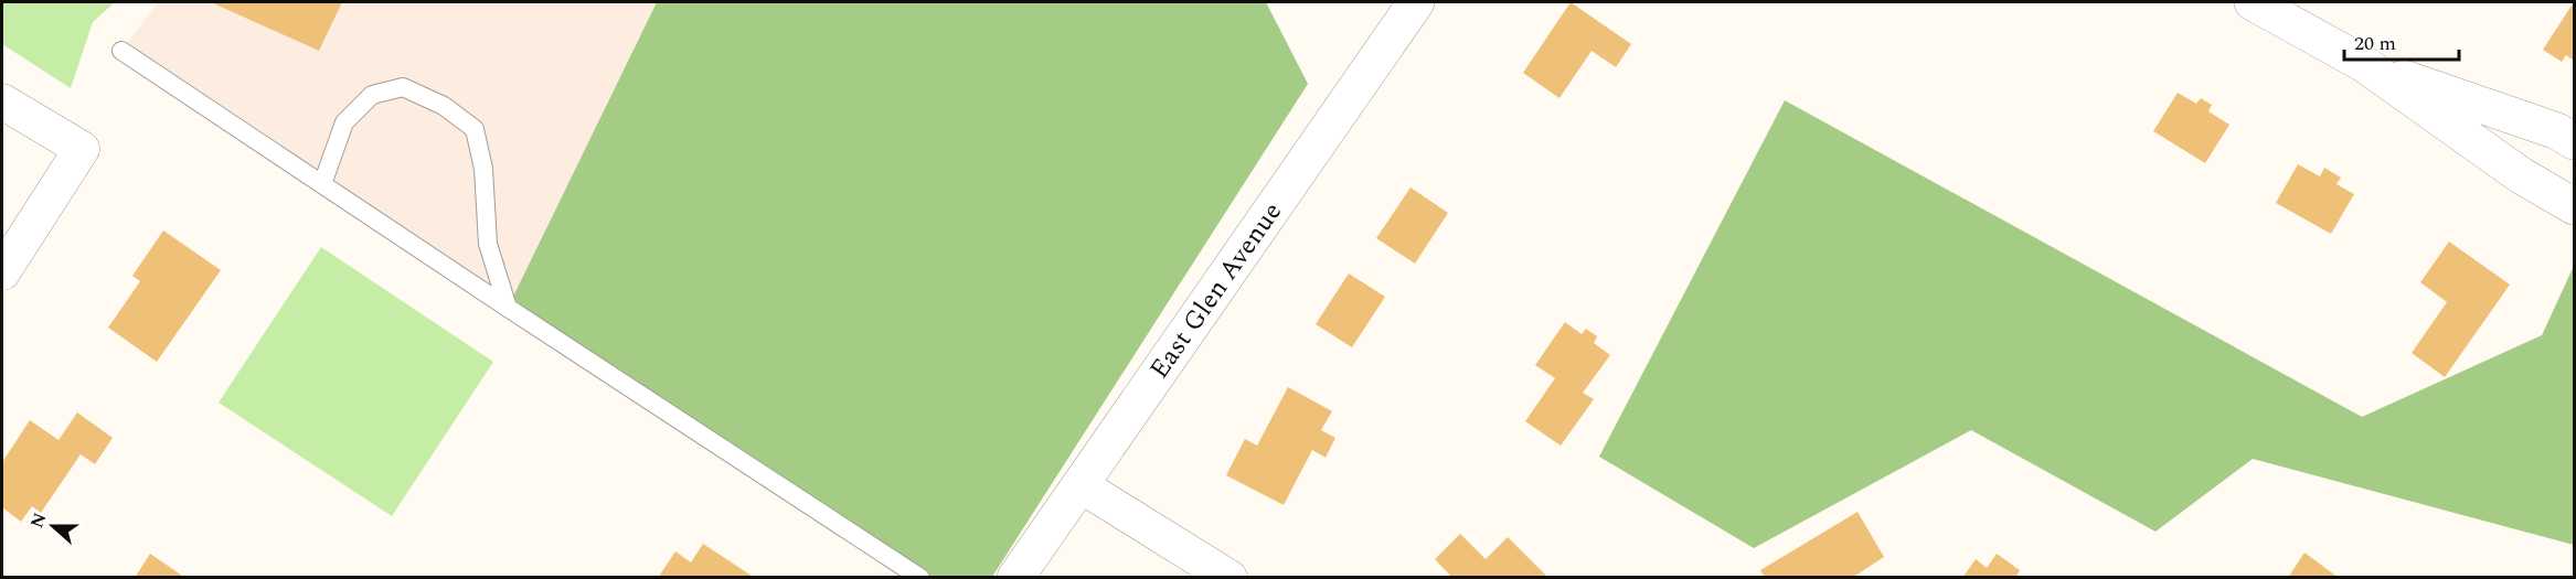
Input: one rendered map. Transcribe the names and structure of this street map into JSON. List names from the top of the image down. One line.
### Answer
{"streets":{"street":["East Glen Avenue"]},"scale_bar":"20 m","north":"left"}
